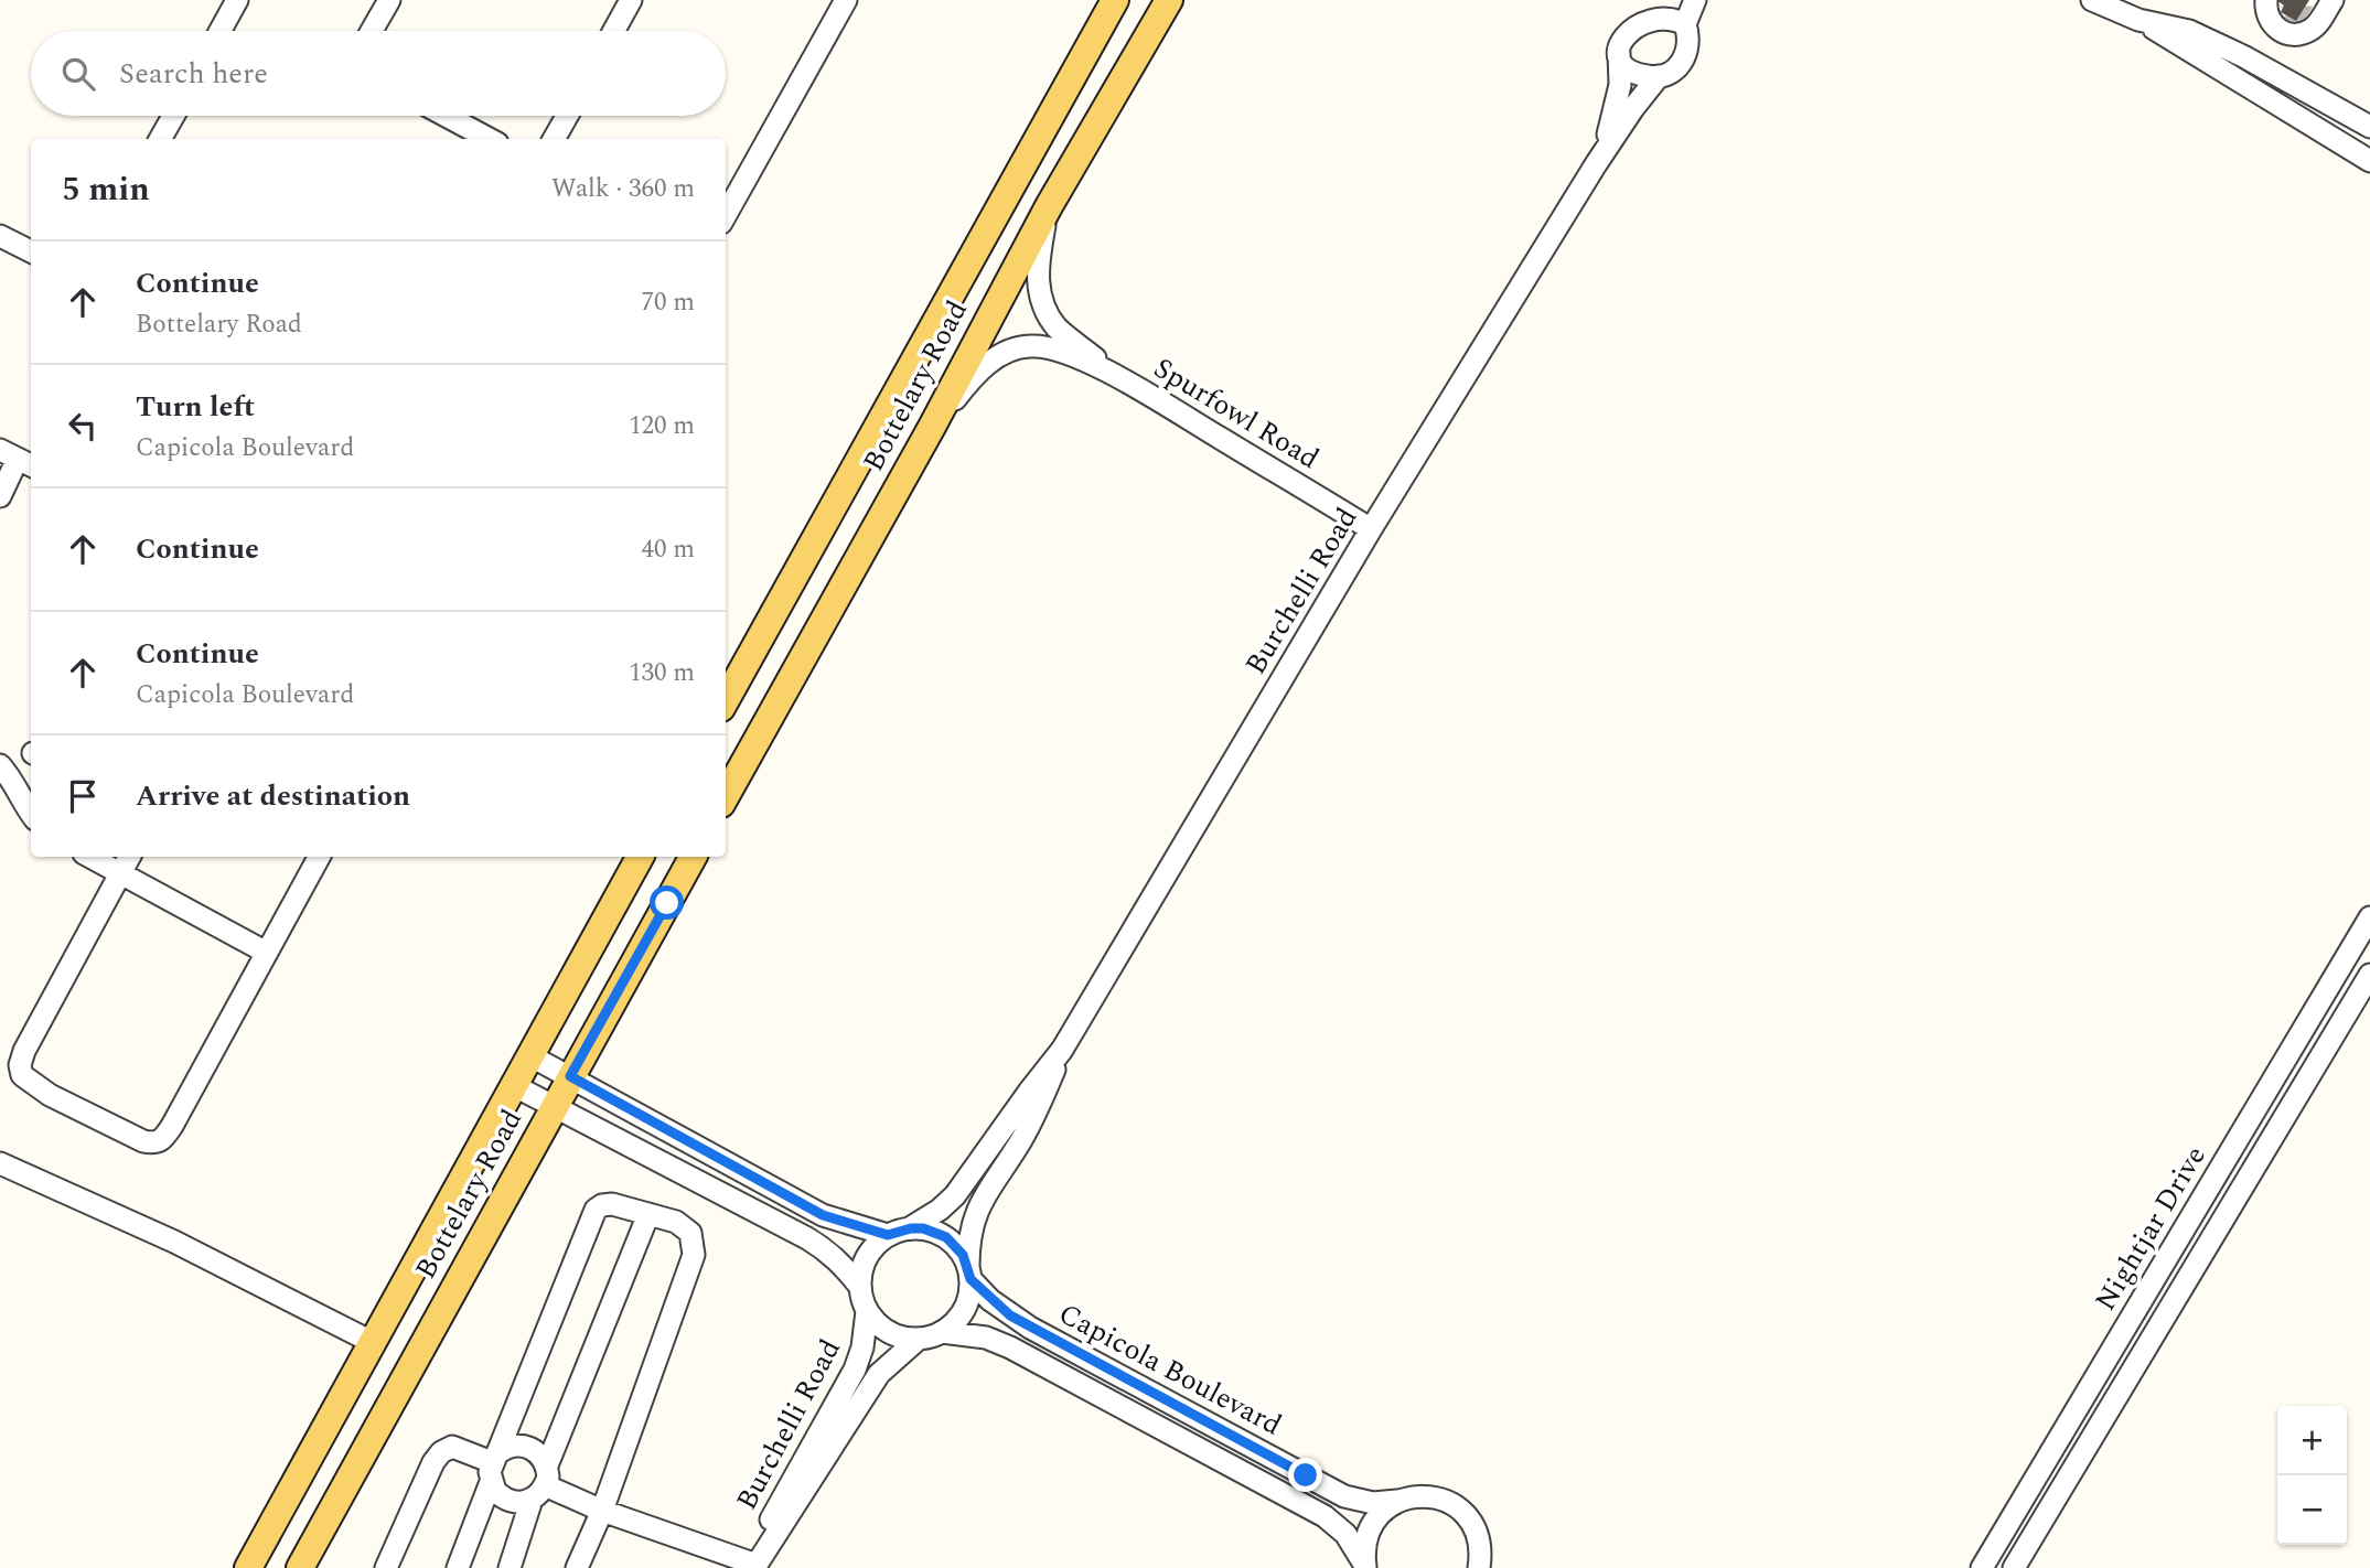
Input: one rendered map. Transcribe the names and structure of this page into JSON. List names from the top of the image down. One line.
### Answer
{"streets":{"main road":["Bottelary Road"],"street":["Spurfowl Road","Burchelli Road","Nightjar Drive","Capicola Boulevard"]},"crossings":[["Bottelary Road","Spurfowl Road"],["Spurfowl Road","Burchelli Road"],["Burchelli Road","Capicola Boulevard"]],"page":{"search":"Search here","heading":["5 min","Walk · 360 m"],"list":[["Continue","Bottelary Road","70 m"],["Turn left","Capicola Boulevard","120 m"],["Continue","40 m"],["Continue","Capicola Boulevard","130 m"],"Arrive at destination"],"map_buttons":["+","−"]}}
